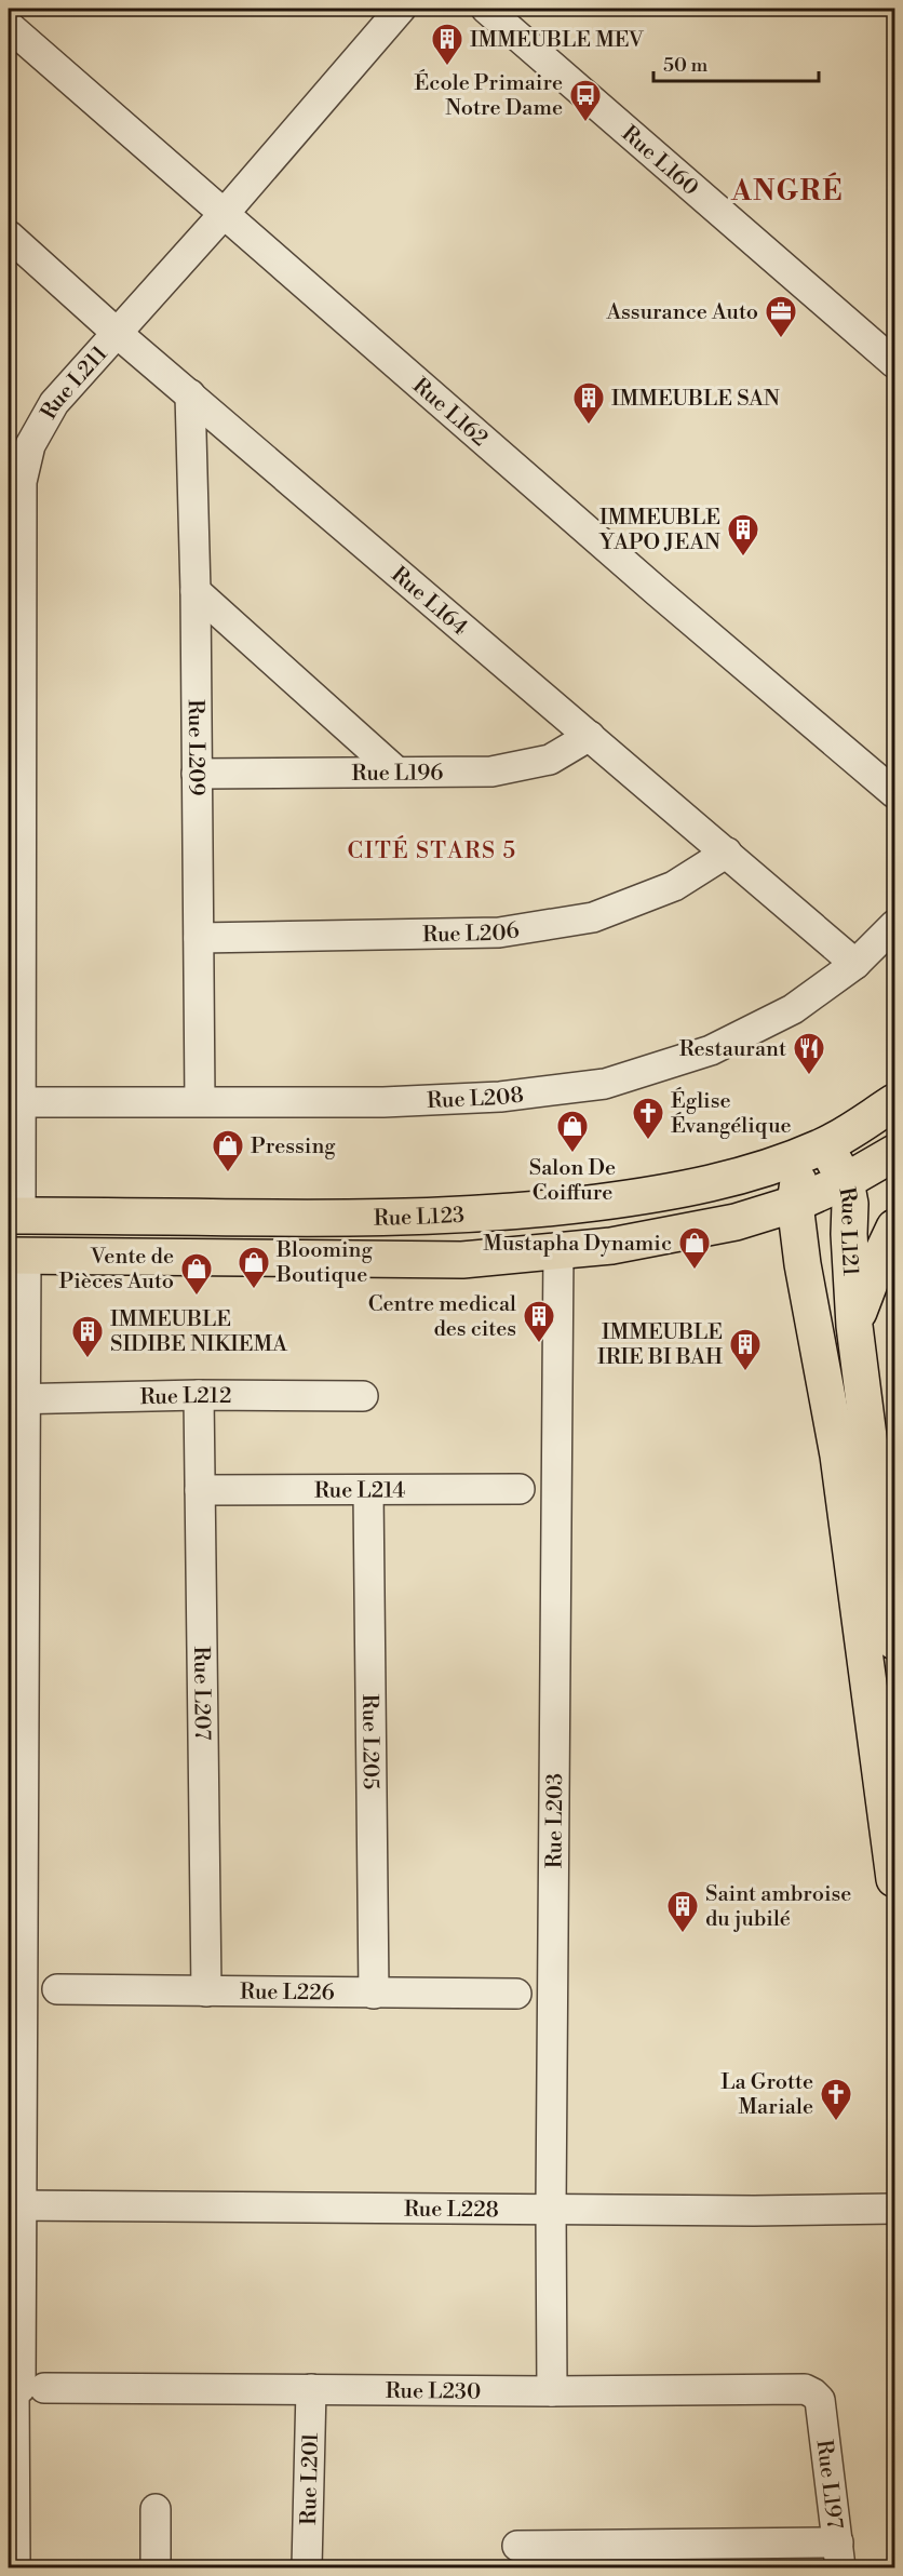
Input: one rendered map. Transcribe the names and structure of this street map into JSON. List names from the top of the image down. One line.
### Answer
{"streets":{"main road":["Rue L123","Rue L121"],"street":["Rue L160","Rue L211","Rue L162","Rue L164","Rue L209","Rue L196","Rue L206","Rue L208","Rue L212","Rue L214","Rue L207","Rue L205","Rue L203","Rue L226","Rue L228","Rue L230","Rue L201","Rue L197"]},"crossings":[["Rue L211","Rue L162"],["Rue L211","Rue L164"],["Rue L211","Rue L208"],["Rue L211","Rue L123"],["Rue L164","Rue L209"],["Rue L164","Rue L196"],["Rue L164","Rue L206"],["Rue L164","Rue L208"],["Rue L209","Rue L196"],["Rue L209","Rue L206"],["Rue L209","Rue L208"],["Rue L123","Rue L121"],["Rue L123","Rue L203"],["Rue L212","Rue L207"],["Rue L214","Rue L207"],["Rue L214","Rue L205"],["Rue L207","Rue L226"],["Rue L205","Rue L226"],["Rue L203","Rue L228"],["Rue L203","Rue L230"],["Rue L230","Rue L201"],["Rue L230","Rue L197"]],"districts":["ANGRÉ","CITÉ STARS 5"],"places":{"building":["IMMEUBLE MEV","IMMEUBLE SAN","IMMEUBLE YAPO JEAN","Centre medical des cites","IMMEUBLE SIDIBE NIKIEMA","IMMEUBLE IRIE BI BAH","Saint ambroise du jubilé"],"bus stop":["École Primaire Notre Dame"],"office":["Assurance Auto"],"restaurant":["Restaurant"],"church":["Église Évangélique","La Grotte Mariale"],"shop":["Salon De Coiffure","Pressing","Mustapha Dynamic","Blooming Boutique","Vente de Pièces Auto"]},"scale_bar":"50 m"}
